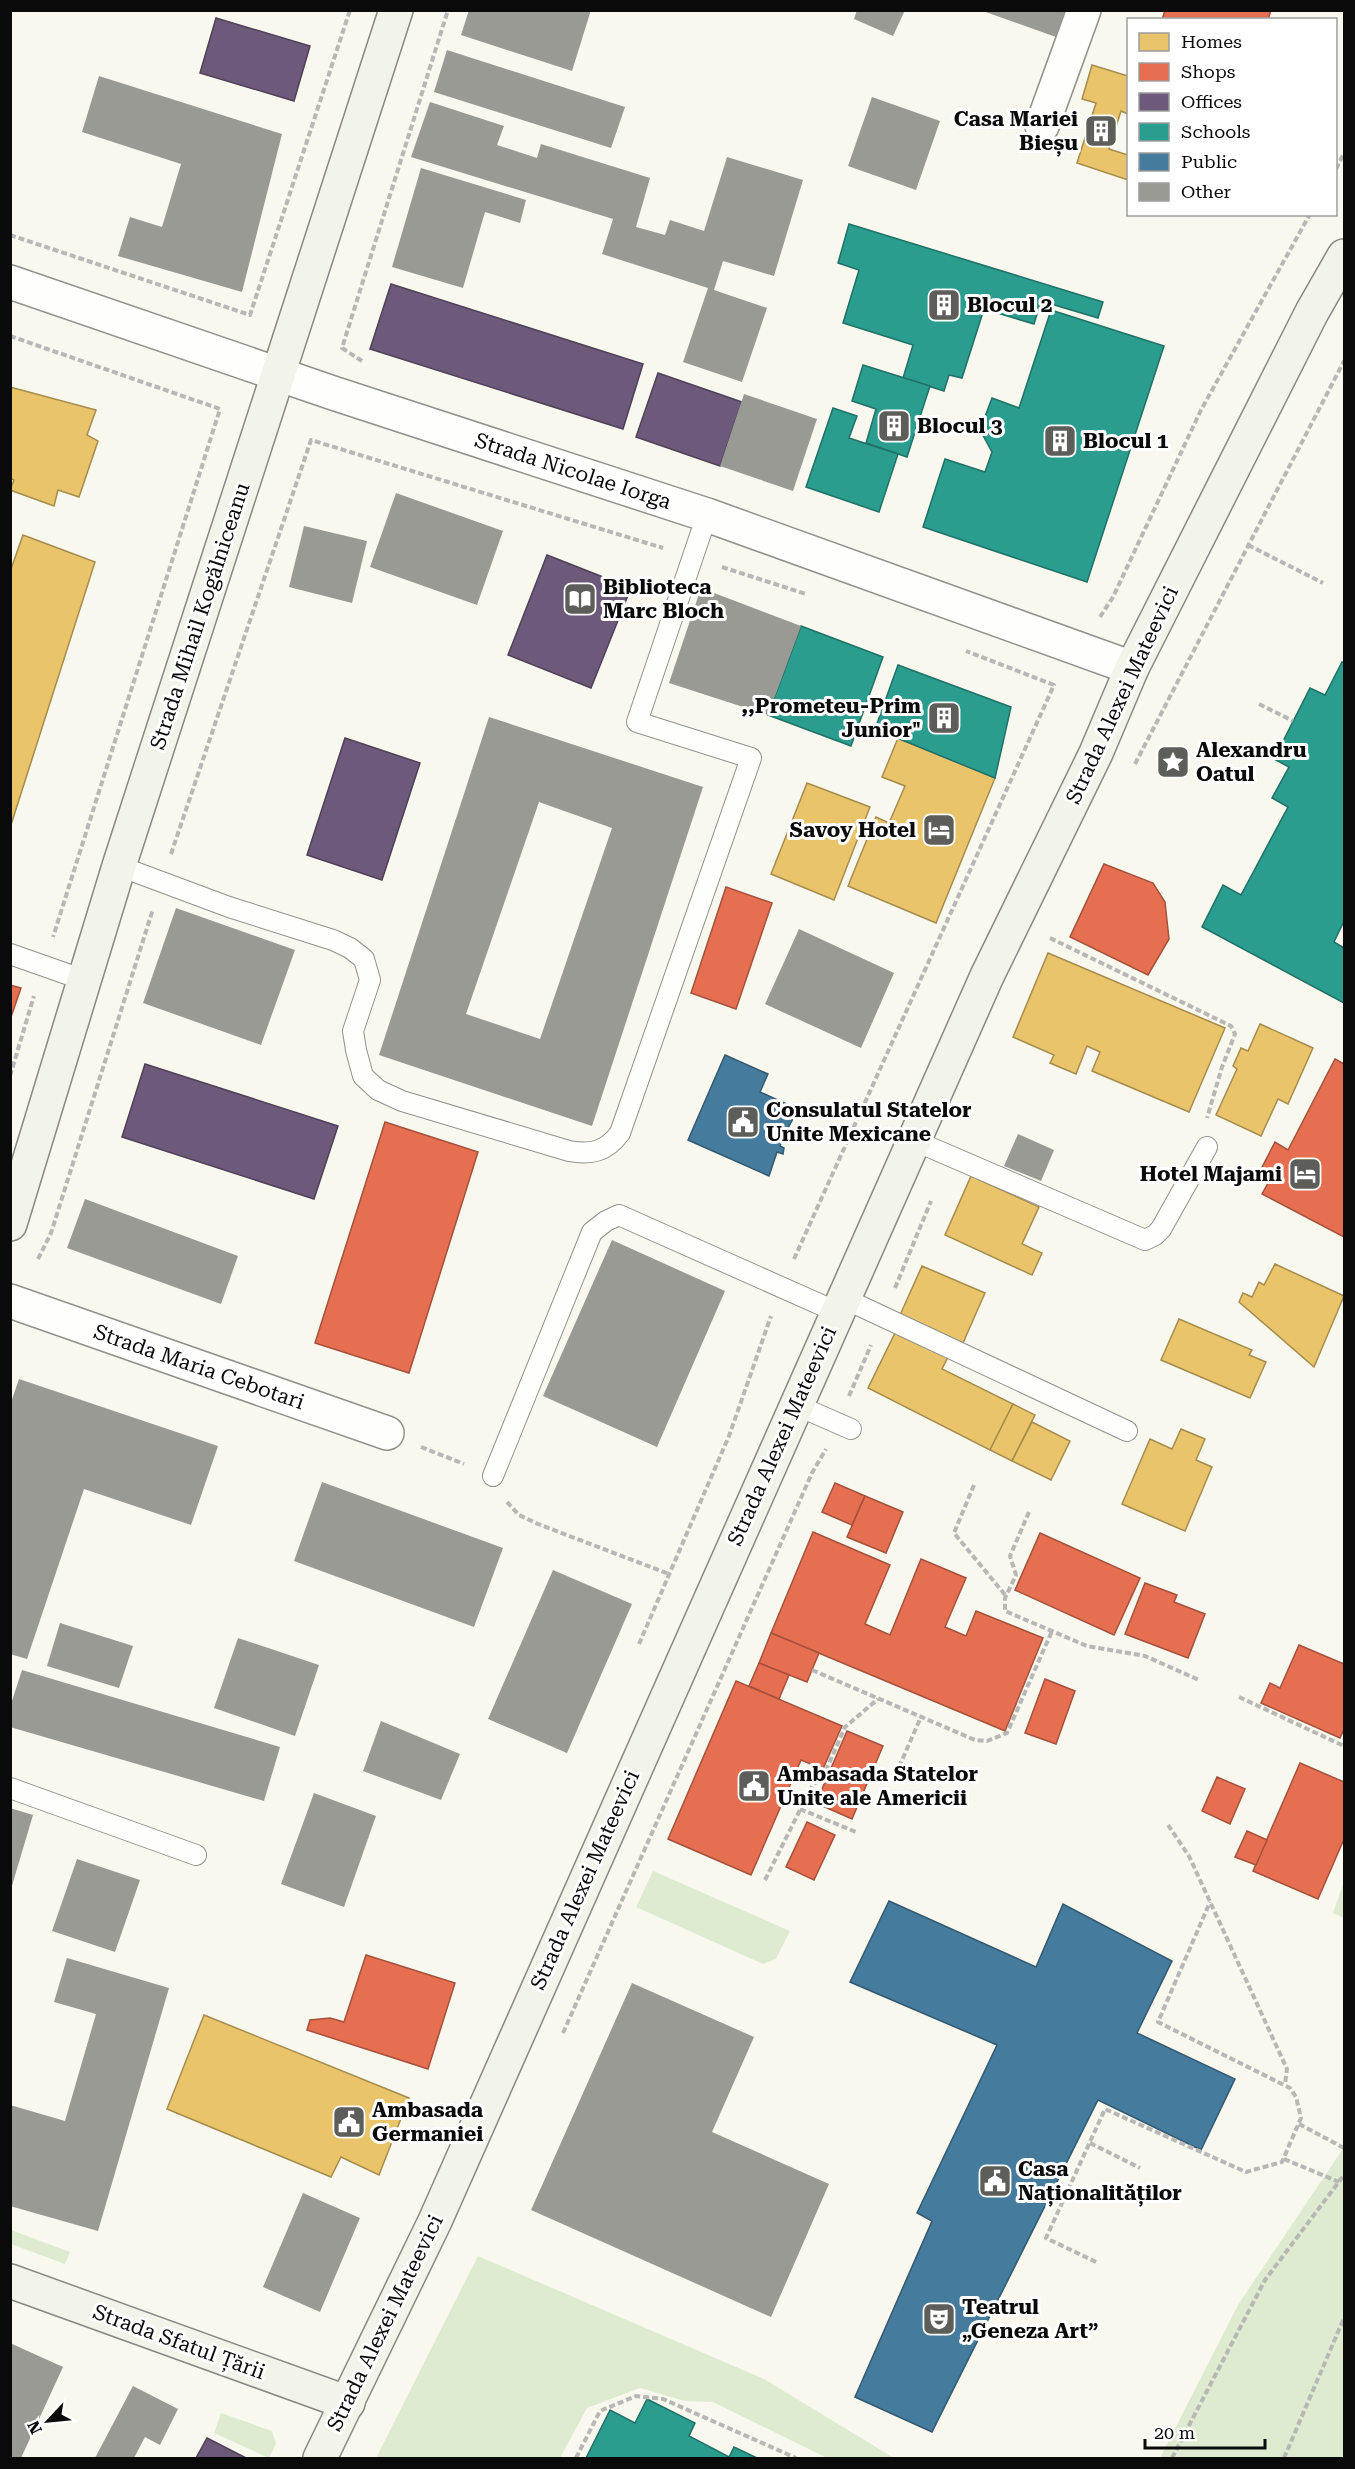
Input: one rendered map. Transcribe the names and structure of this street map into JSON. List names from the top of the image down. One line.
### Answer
{"streets":{"main road":["Strada Mihail Kogălniceanu","Strada Alexei Mateevici","Strada Sfatul Țării"],"street":["Strada Nicolae Iorga","Strada Maria Cebotari"]},"crossings":[["Strada Nicolae Iorga","Strada Mihail Kogălniceanu"],["Strada Nicolae Iorga","Strada Alexei Mateevici"],["Strada Alexei Mateevici","Strada Sfatul Țării"]],"places":{"building":["Casa Mariei Bieșu","Blocul 2","Blocul 3","Blocul 1",",,Prometeu-Prim Junior\""],"library":["Biblioteca Marc Bloch"],"place":["Alexandru Oatul"],"hotel":["Savoy Hotel","Hotel Majami"],"public building":["Consulatul Statelor Unite Mexicane","Ambasada Statelor Unite ale Americii","Ambasada Germaniei","Casa Naționalităților"],"theatre":["Teatrul „Geneza Art”"]},"legend":["Homes","Shops","Offices","Schools","Public","Other"],"scale_bar":"20 m","north":"bottom left"}
